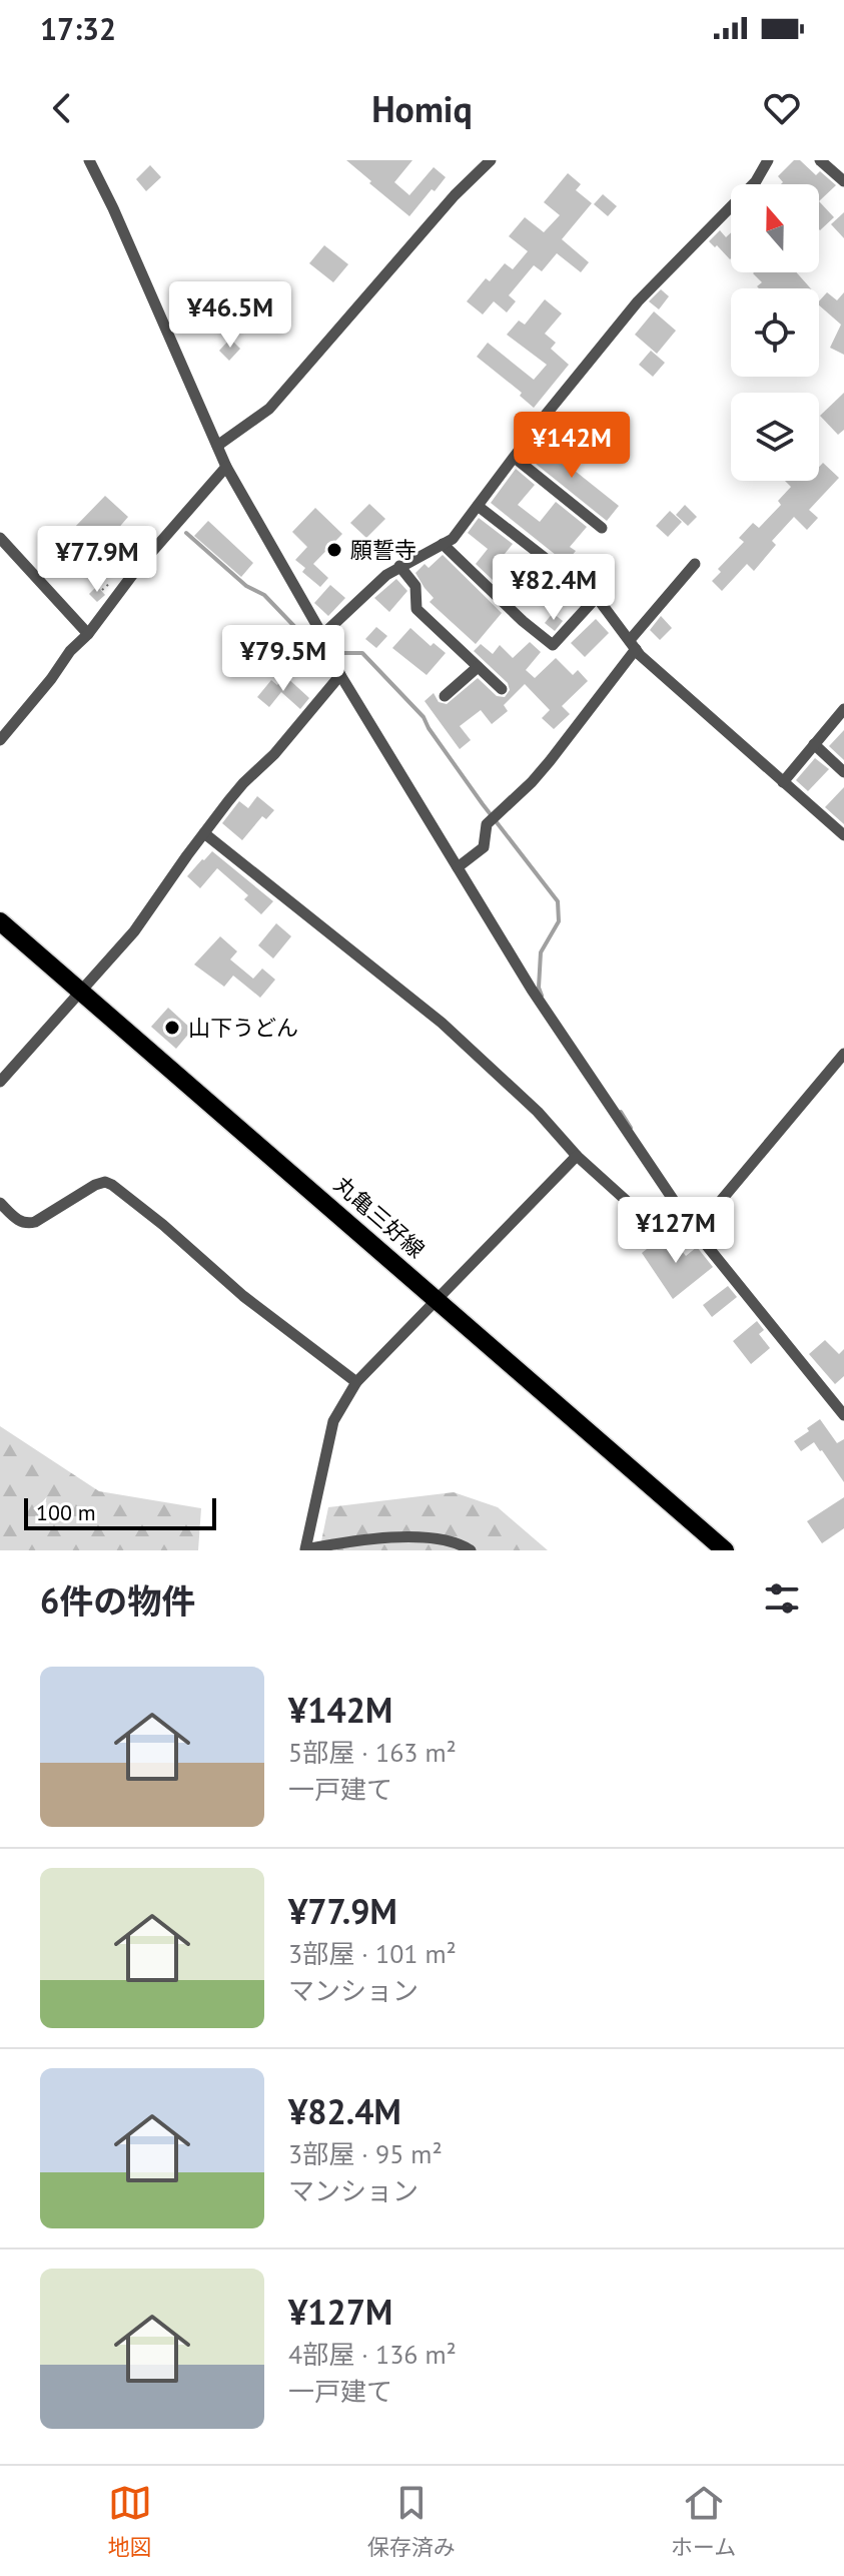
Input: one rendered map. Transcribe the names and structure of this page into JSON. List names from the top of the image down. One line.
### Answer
{"streets":{"main road":["丸亀三好線"]},"places":["願誓寺","山下うどん"],"scale_bar":"100 m","north":"top","page":{"status":"17:32","header":"Homiq","price":["¥46.5M","¥142M","¥77.9M","¥82.4M","¥79.5M","¥127M"],"scale":"100 m","heading":"6件の物件","list":[{"name":"¥142M","note":"5部屋 · 163 m² · 一戸建て"},{"name":"¥77.9M","note":"3部屋 · 101 m² · マンション"},{"name":"¥82.4M","note":"3部屋 · 95 m² · マンション"},{"name":"¥127M","note":"4部屋 · 136 m² · 一戸建て"}],"tabs":["地図","保存済み","ホーム"]}}
